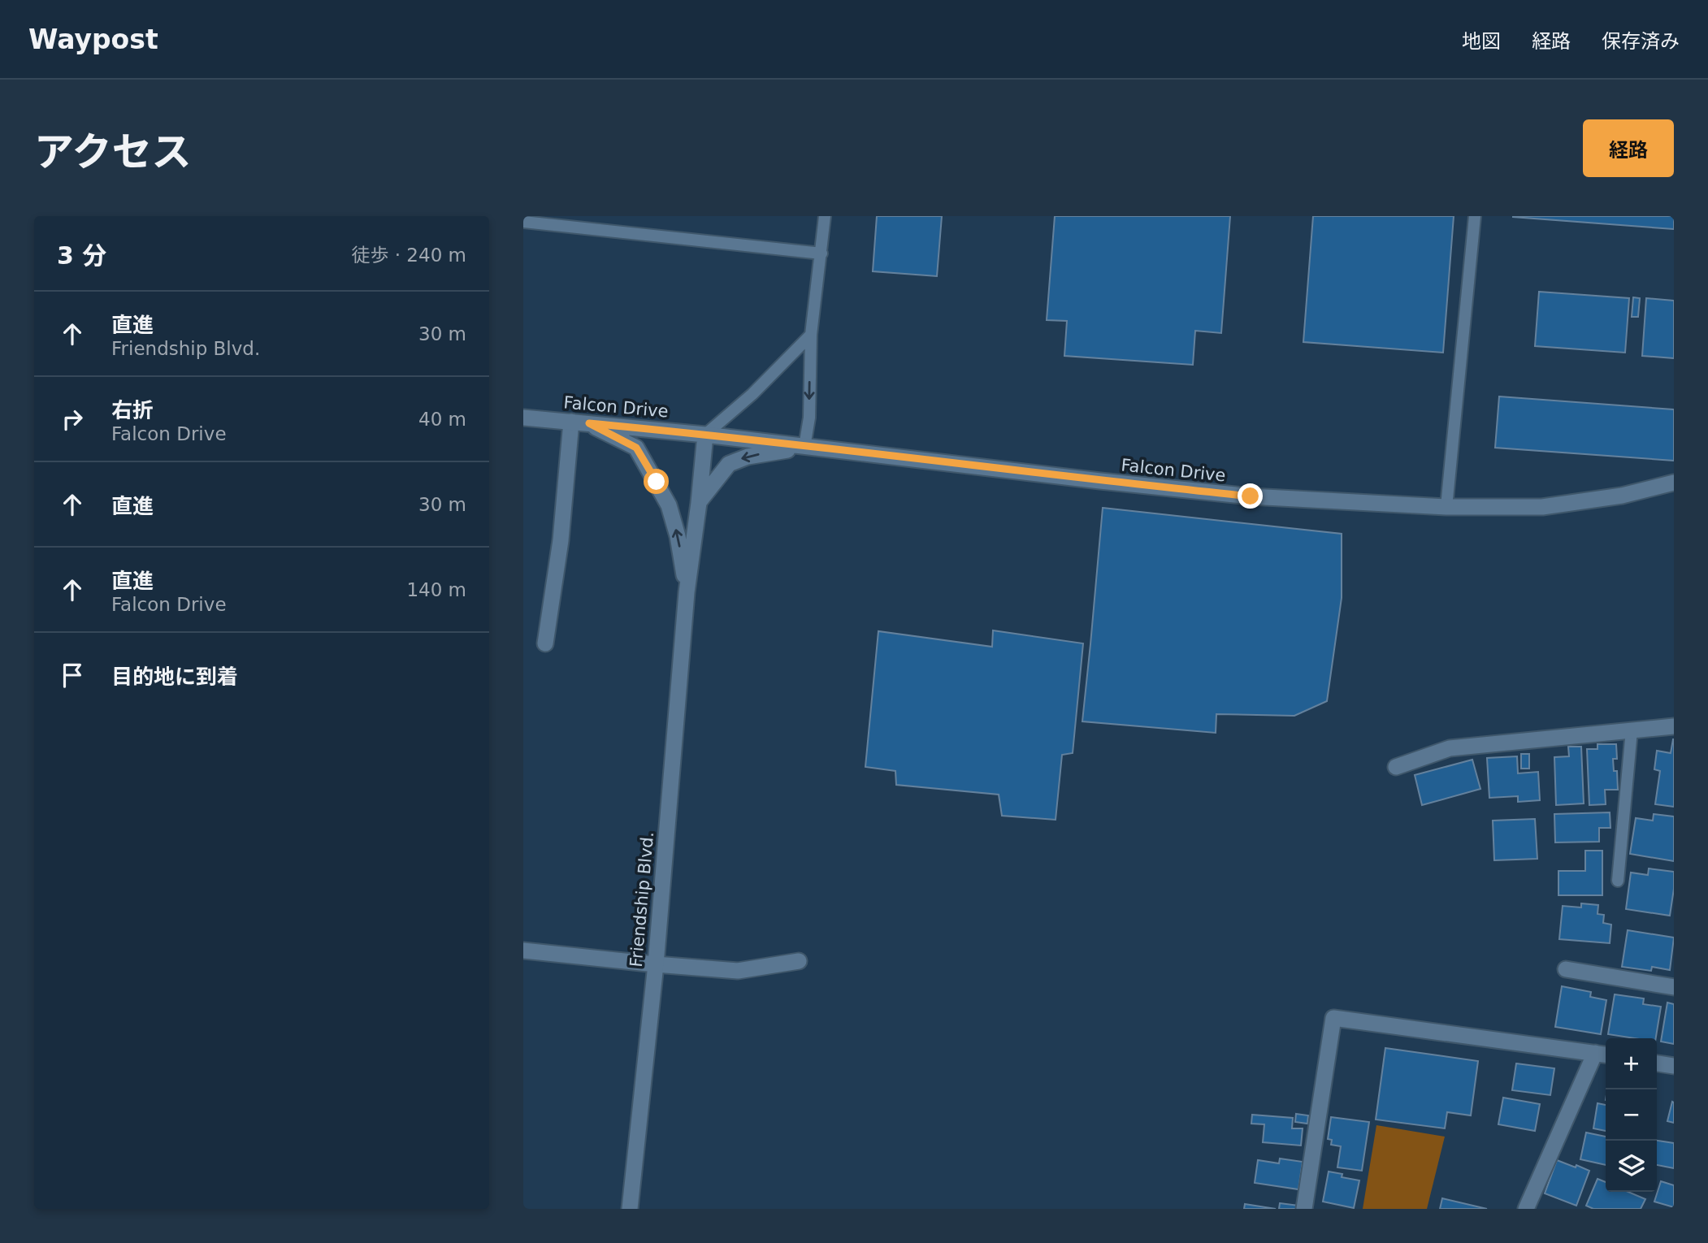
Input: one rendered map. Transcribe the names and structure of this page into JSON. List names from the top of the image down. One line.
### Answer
{"streets":{"street":["Falcon Drive","Friendship Blvd."]},"crossings":[["Falcon Drive","Friendship Blvd."]],"page":{"header":"Waypost","nav":["地図","経路","保存済み"],"title":"アクセス","buttons":"経路","heading":["3 分","徒歩 · 240 m"],"list":[["直進","Friendship Blvd.","30 m"],["右折","Falcon Drive","40 m"],["直進","30 m"],["直進","Falcon Drive","140 m"],"目的地に到着"],"map_buttons":["+","−"]}}
